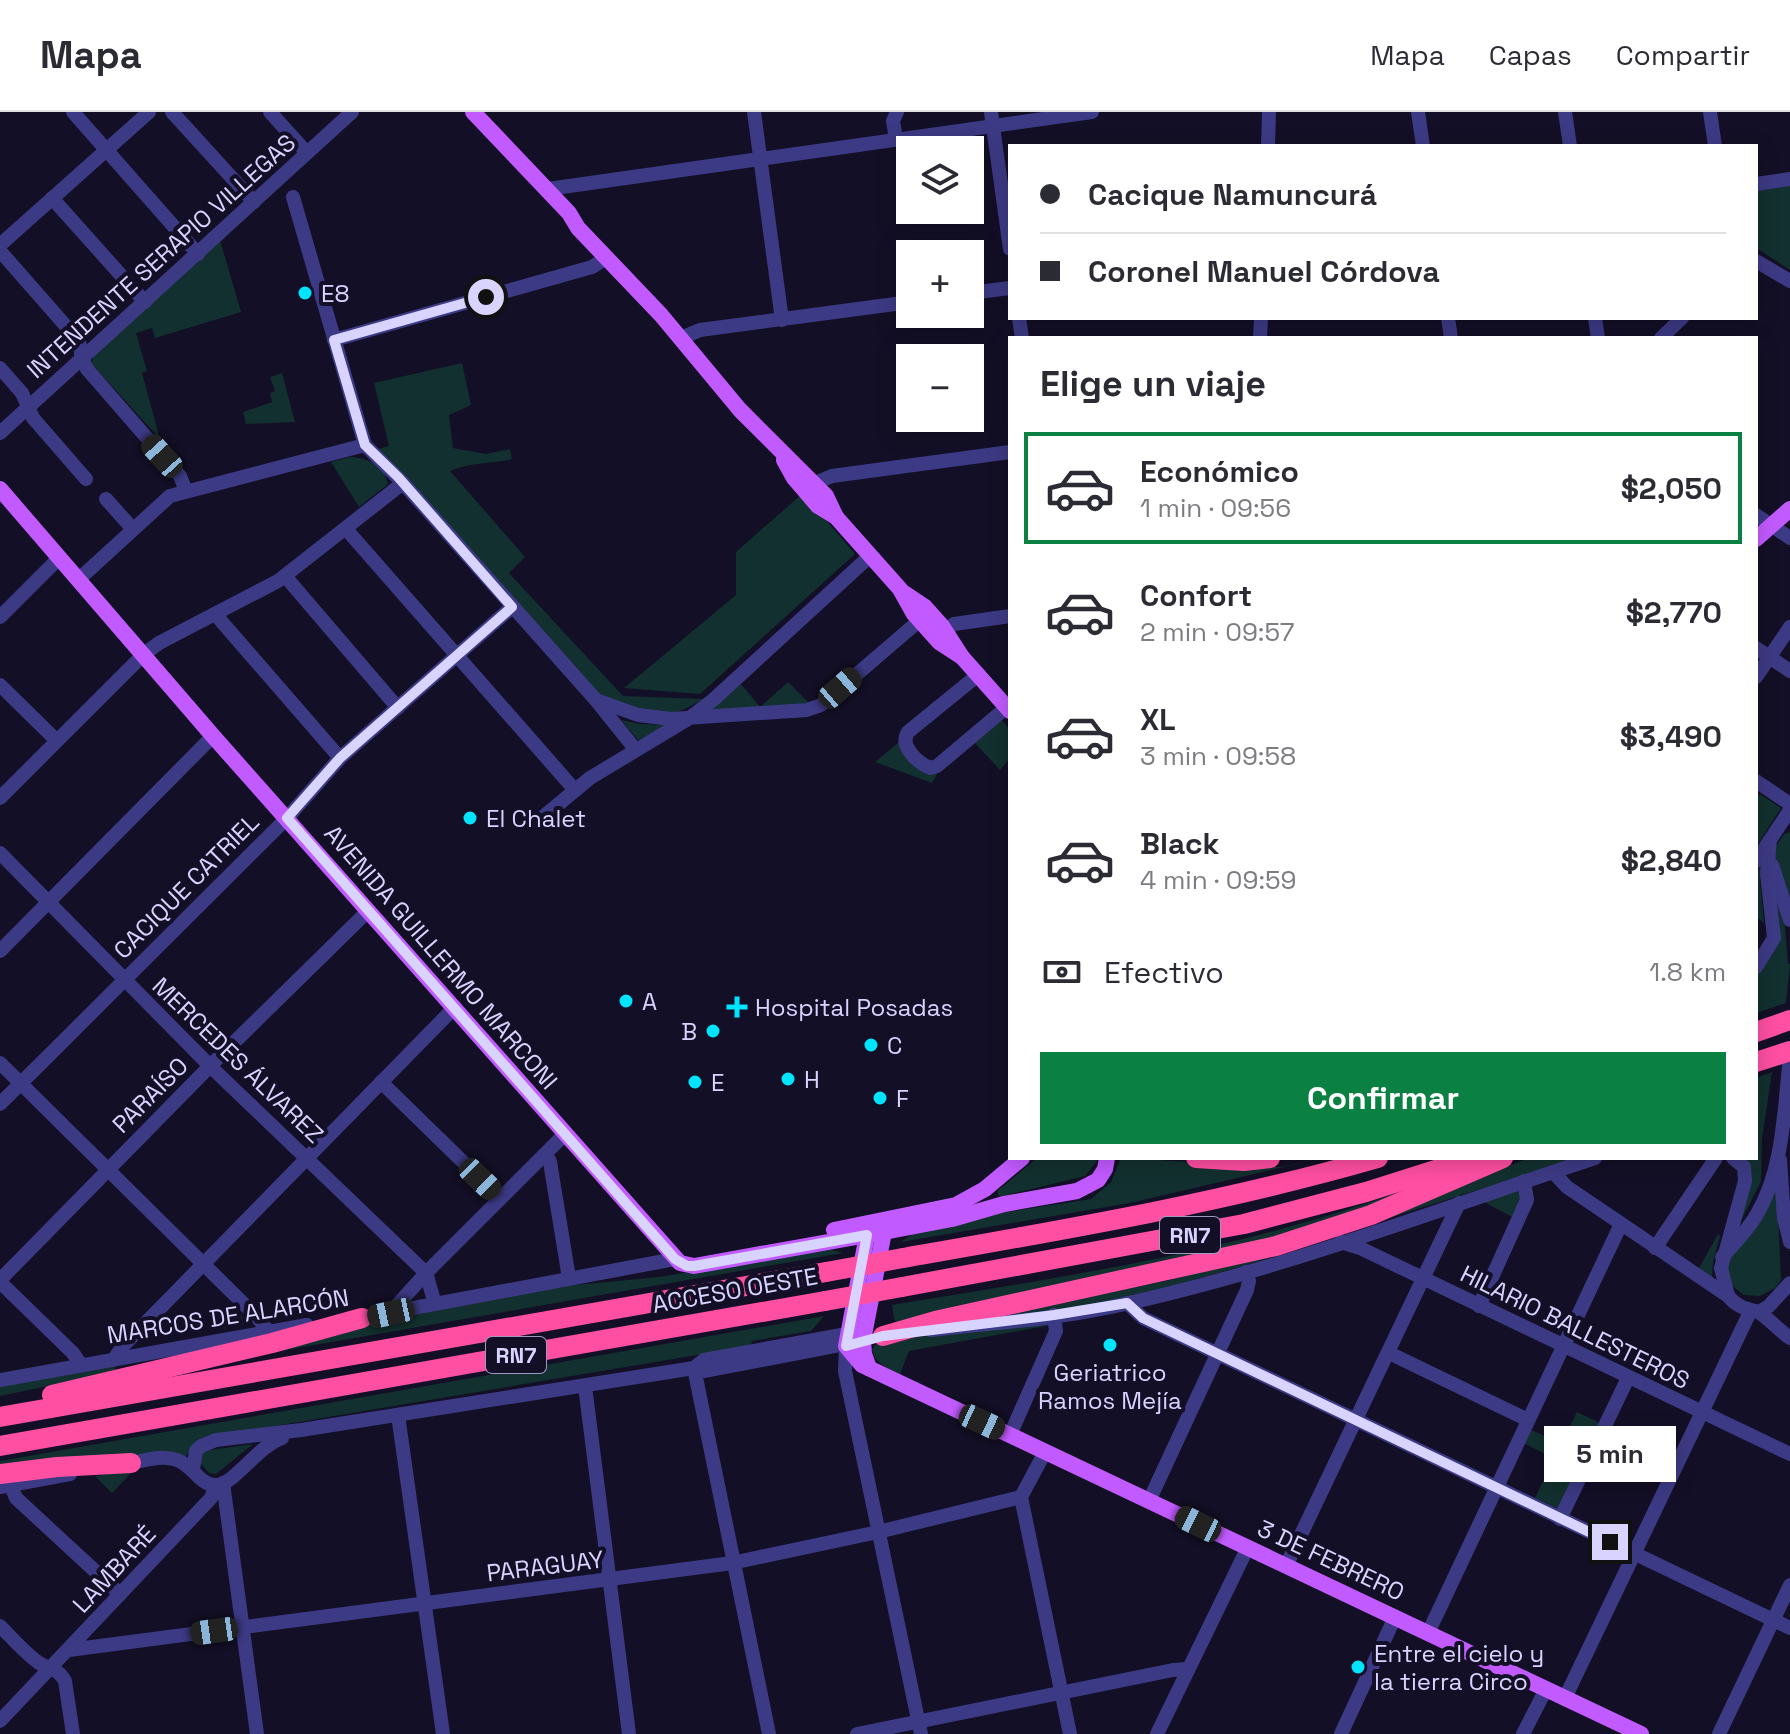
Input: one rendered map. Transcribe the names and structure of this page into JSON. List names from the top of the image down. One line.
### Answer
{"streets":{"highway":["RN7","ACCESO OESTE"],"main road":["AVENIDA GUILLERMO MARCONI","MARCOS DE ALARCÓN","3 DE FEBRERO"],"street":["INTENDENTE SERAPIO VILLEGAS","CACIQUE CATRIEL","MERCEDES ÁLVAREZ","PARAÍSO","HILARIO BALLESTEROS","PARAGUAY","LAMBARÉ"]},"crossings":[["CACIQUE CATRIEL","AVENIDA GUILLERMO MARCONI"],["CACIQUE CATRIEL","MERCEDES ÁLVAREZ"],["AVENIDA GUILLERMO MARCONI","PARAÍSO"],["AVENIDA GUILLERMO MARCONI","MARCOS DE ALARCÓN"],["MERCEDES ÁLVAREZ","PARAÍSO"],["MERCEDES ÁLVAREZ","MARCOS DE ALARCÓN"],["MARCOS DE ALARCÓN","3 DE FEBRERO"],["PARAGUAY","LAMBARÉ"]],"places":{"other":["E8","El Chalet","A","B","C","H","E","F","Geriatrico Ramos Mejía","Entre el cielo y la tierra Circo"],"health":["Hospital Posadas"]},"page":{"header":"Mapa","nav":["Mapa","Capas","Compartir"],"map_buttons":["+","−"],"banner":["Cacique Namuncurá","Coronel Manuel Córdova"],"heading":"Elige un viaje","list":[{"name":"Económico","note":"1 min · 09:56","value":"$2,050"},{"name":"Confort","note":"2 min · 09:57","value":"$2,770"},{"name":"XL","note":"3 min · 09:58","value":"$3,490"},{"name":"Black","note":"4 min · 09:59","value":"$2,840"}],"pay":["Efectivo","1.8 km"],"buttons":"Confirmar","bubble":"5 min"}}
